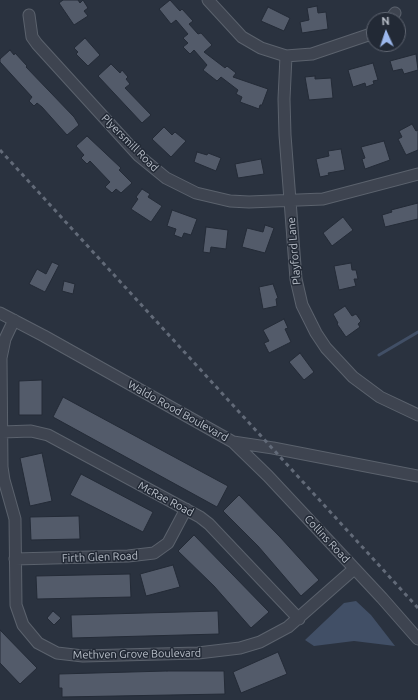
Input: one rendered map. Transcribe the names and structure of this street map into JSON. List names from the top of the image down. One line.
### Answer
{"streets":{"street":["Plyersmill Road","Playford Lane","Waldo Rood Boulevard","McRae Road","Collins Road","Firth Glen Road","Methven Grove Boulevard"]},"crossings":[["Plyersmill Road","Playford Lane"],["Waldo Rood Boulevard","Collins Road"],["Waldo Rood Boulevard","Methven Grove Boulevard"],["McRae Road","Firth Glen Road"],["McRae Road","Methven Grove Boulevard"],["Collins Road","Methven Grove Boulevard"],["Firth Glen Road","Methven Grove Boulevard"]],"north":"top"}
